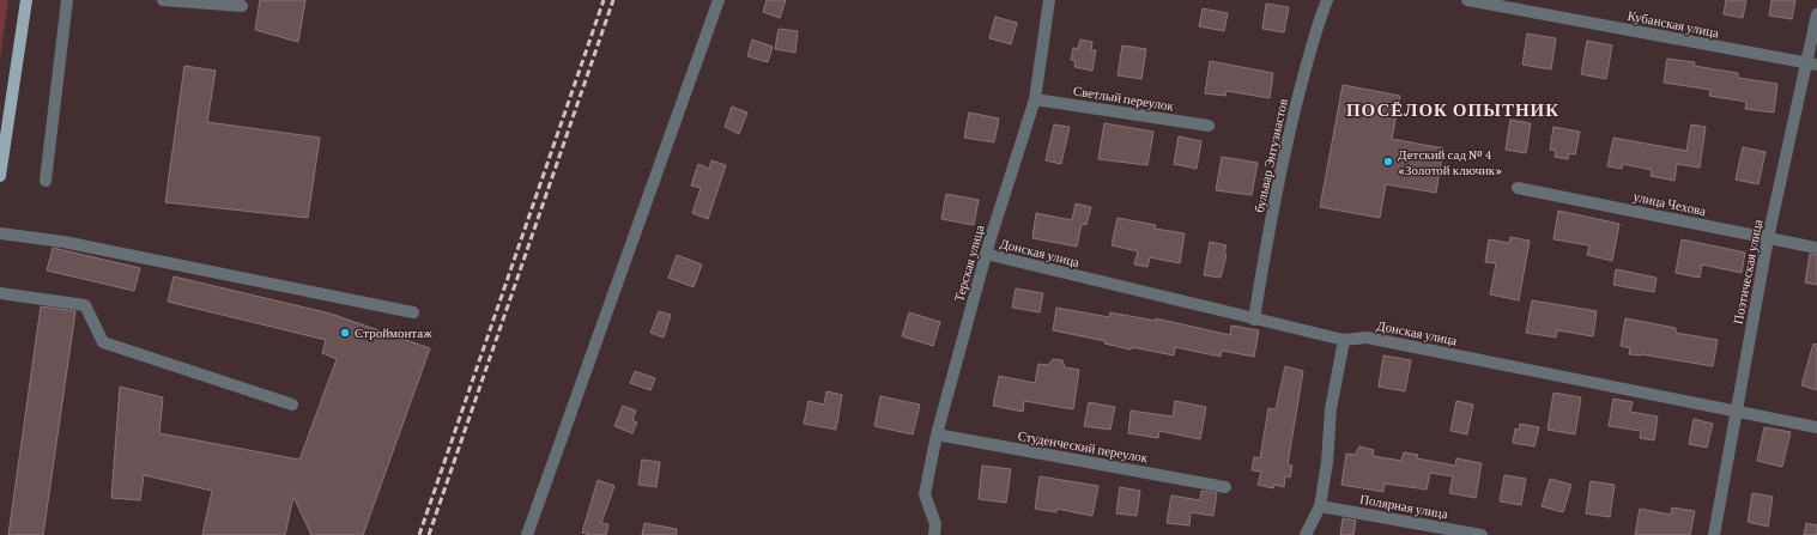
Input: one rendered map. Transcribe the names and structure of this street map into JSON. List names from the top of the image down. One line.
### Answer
{"streets":{"street":["Кубанская улица","Светлый переулок","бульвар Энтузиастов","улица Чехова","Донская улица","Терская улица","Поэтическая улица","Студенческий переулок","Полярная улица"]},"crossings":[["Кубанская улица","Поэтическая улица"],["Светлый переулок","Терская улица"],["бульвар Энтузиастов","Донская улица"],["улица Чехова","Поэтическая улица"],["Донская улица","Терская улица"],["Донская улица","Поэтическая улица"],["Терская улица","Студенческий переулок"]],"districts":["ПОСЁЛОК ОПЫТНИК"],"places":["Детский сад № 4 «Золотой ключик»","Строймонтаж"]}
